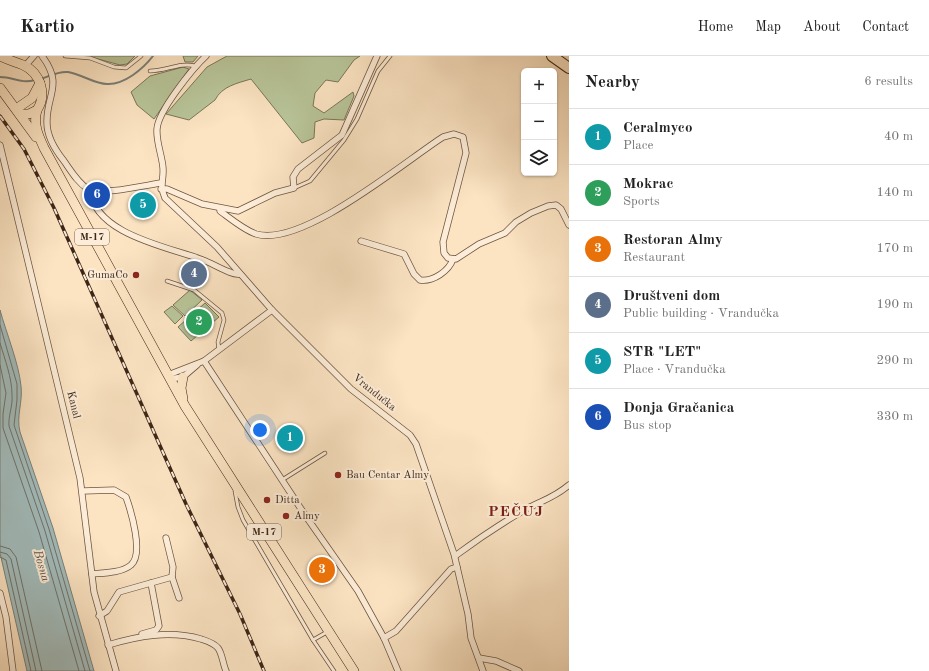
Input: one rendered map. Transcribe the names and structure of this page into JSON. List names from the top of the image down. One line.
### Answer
{"streets":{"main road":["M-17"],"street":["Vrandučka","Kanal"]},"districts":["PEČUJ"],"water":["Bosna"],"places":["GumaCo","Bau Centar Almy","Ditta","Almy"],"page":{"header":"Kartio","nav":["Home","Map","About","Contact"],"heading":["Nearby","6 results"],"map_buttons":["+","−"],"list":[{"mark":"1","name":"Ceralmyco","note":"Place","value":"40 m"},{"mark":"2","name":"Mokrac","note":"Sports","value":"140 m"},{"mark":"3","name":"Restoran Almy","note":"Restaurant","value":"170 m"},{"mark":"4","name":"Društveni dom","note":"Public building · Vrandučka","value":"190 m"},{"mark":"5","name":"STR \"LET\"","note":"Place · Vrandučka","value":"290 m"},{"mark":"6","name":"Donja Gračanica","note":"Bus stop","value":"330 m"}],"pins":["6","5","4","2","1","3"]}}
